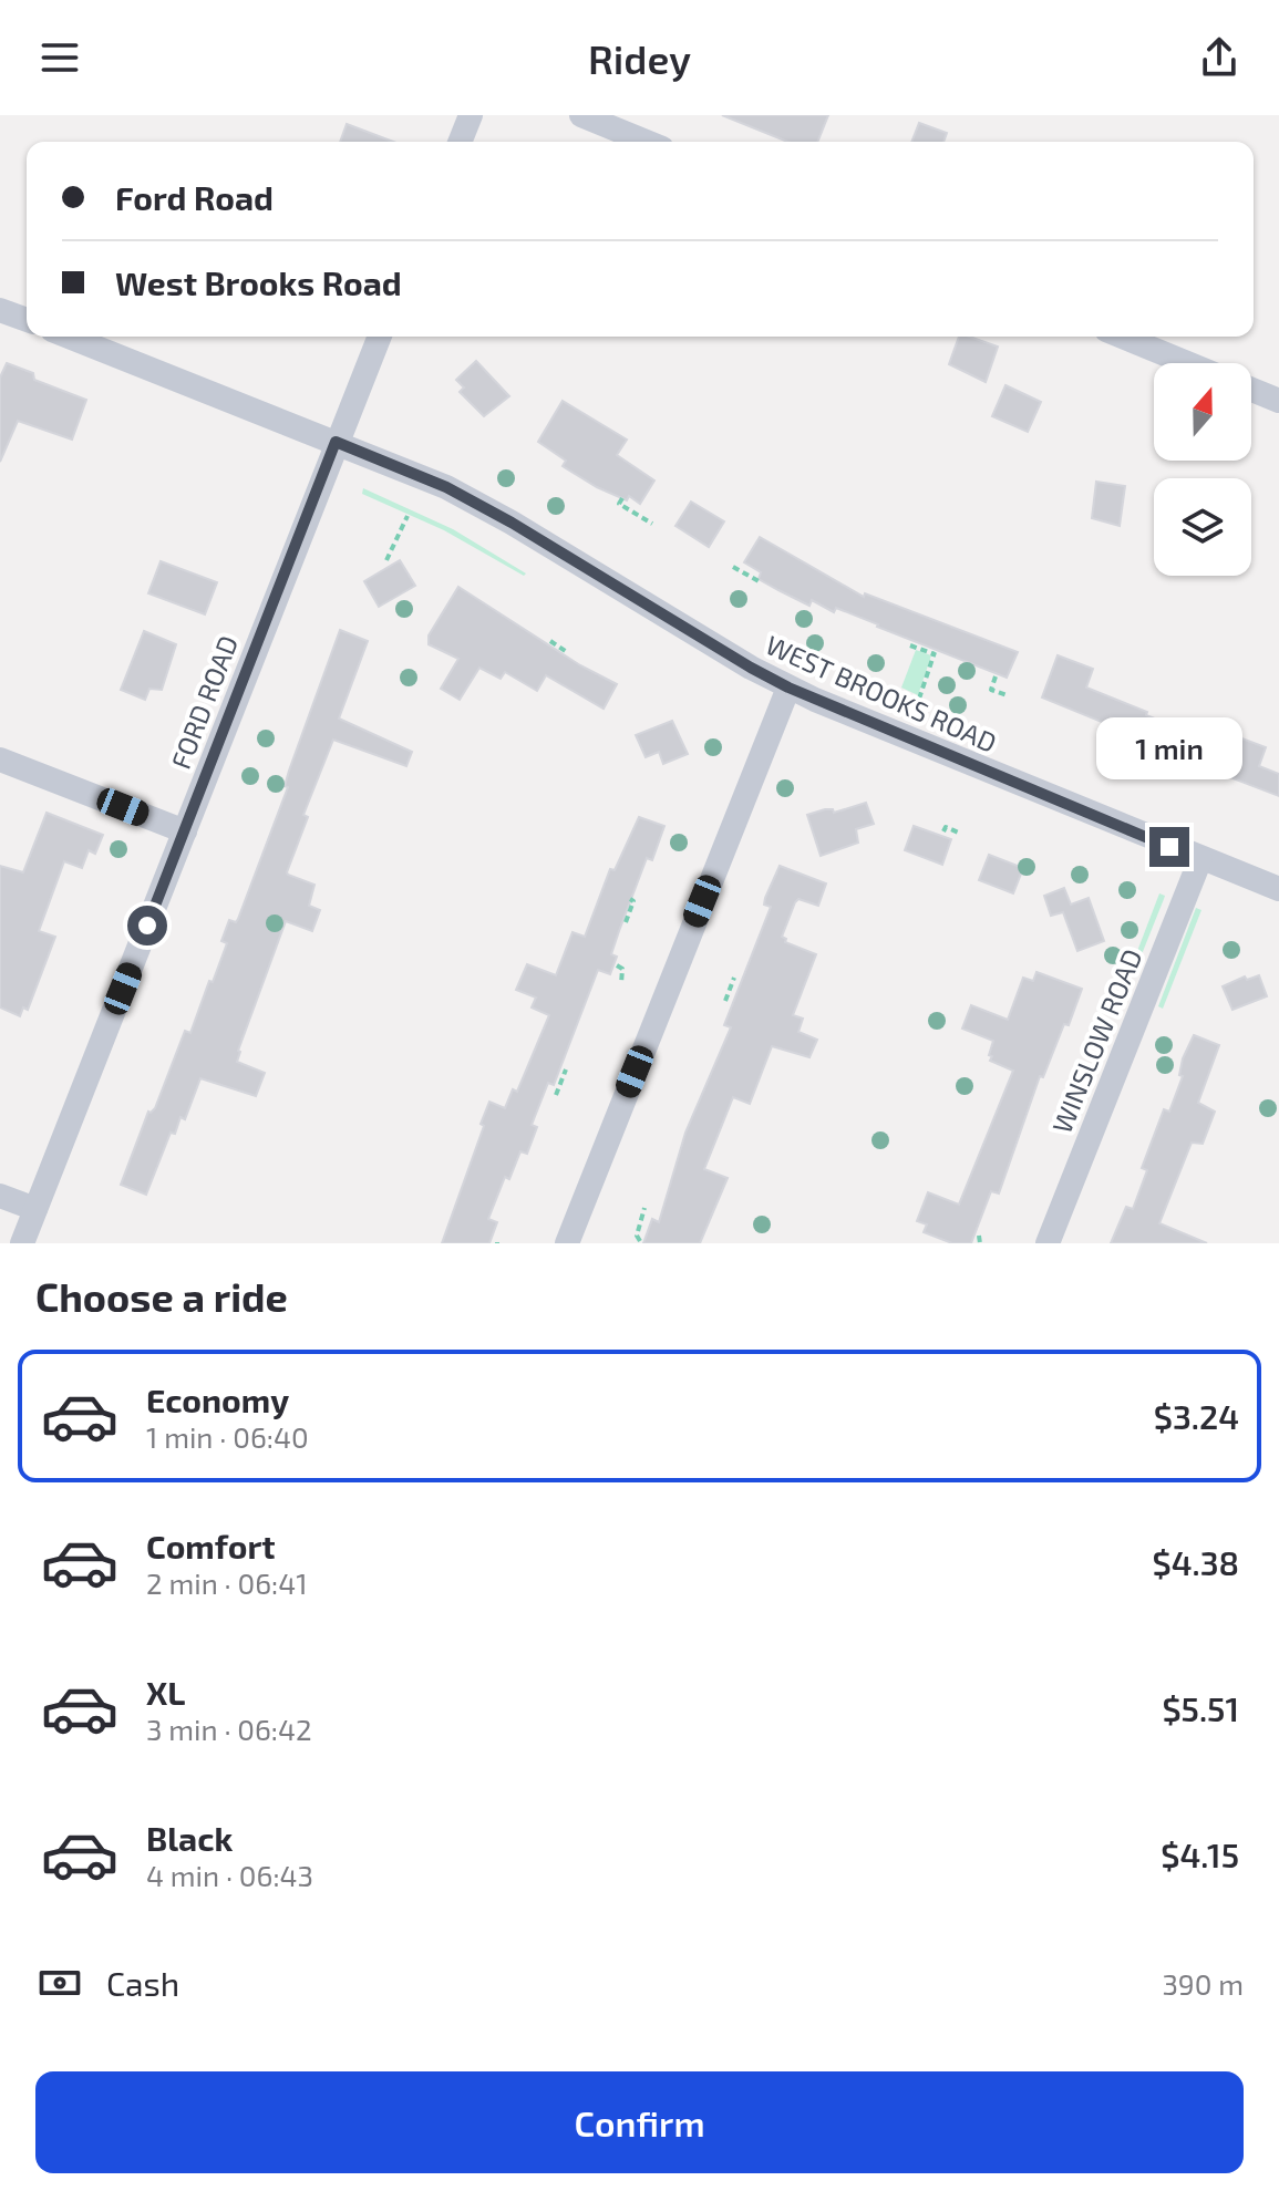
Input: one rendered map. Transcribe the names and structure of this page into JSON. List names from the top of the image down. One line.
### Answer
{"streets":{"street":["WEST BROOKS ROAD","FORD ROAD","WINSLOW ROAD"]},"crossings":[["WEST BROOKS ROAD","FORD ROAD"],["WEST BROOKS ROAD","WINSLOW ROAD"]],"north":"top","page":{"header":"Ridey","banner":["Ford Road","West Brooks Road"],"bubble":"1 min","heading":"Choose a ride","list":[{"name":"Economy","note":"1 min · 06:40","value":"$3.24"},{"name":"Comfort","note":"2 min · 06:41","value":"$4.38"},{"name":"XL","note":"3 min · 06:42","value":"$5.51"},{"name":"Black","note":"4 min · 06:43","value":"$4.15"}],"pay":["Cash","390 m"],"buttons":"Confirm"}}
